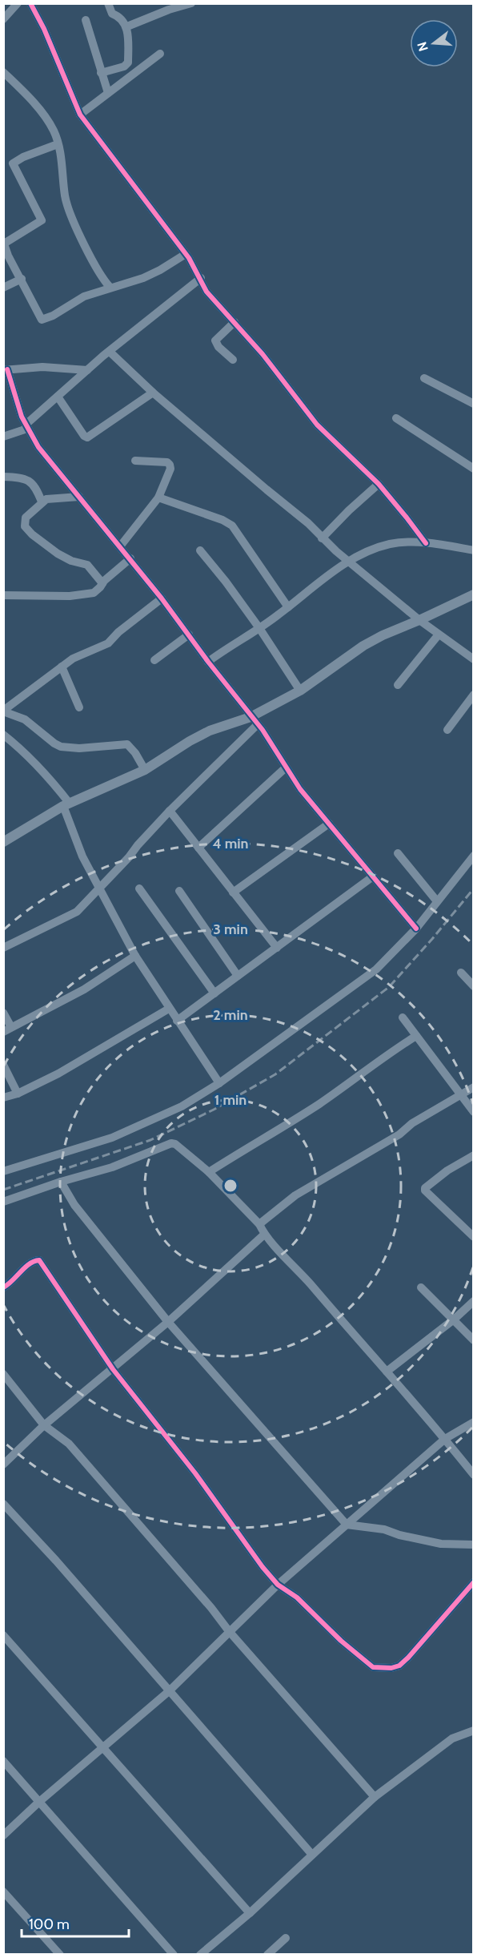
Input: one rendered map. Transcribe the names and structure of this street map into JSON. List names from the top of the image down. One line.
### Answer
{"scale_bar":"100 m","north":"left","rings":["4 min","3 min","2 min","1 min"]}
